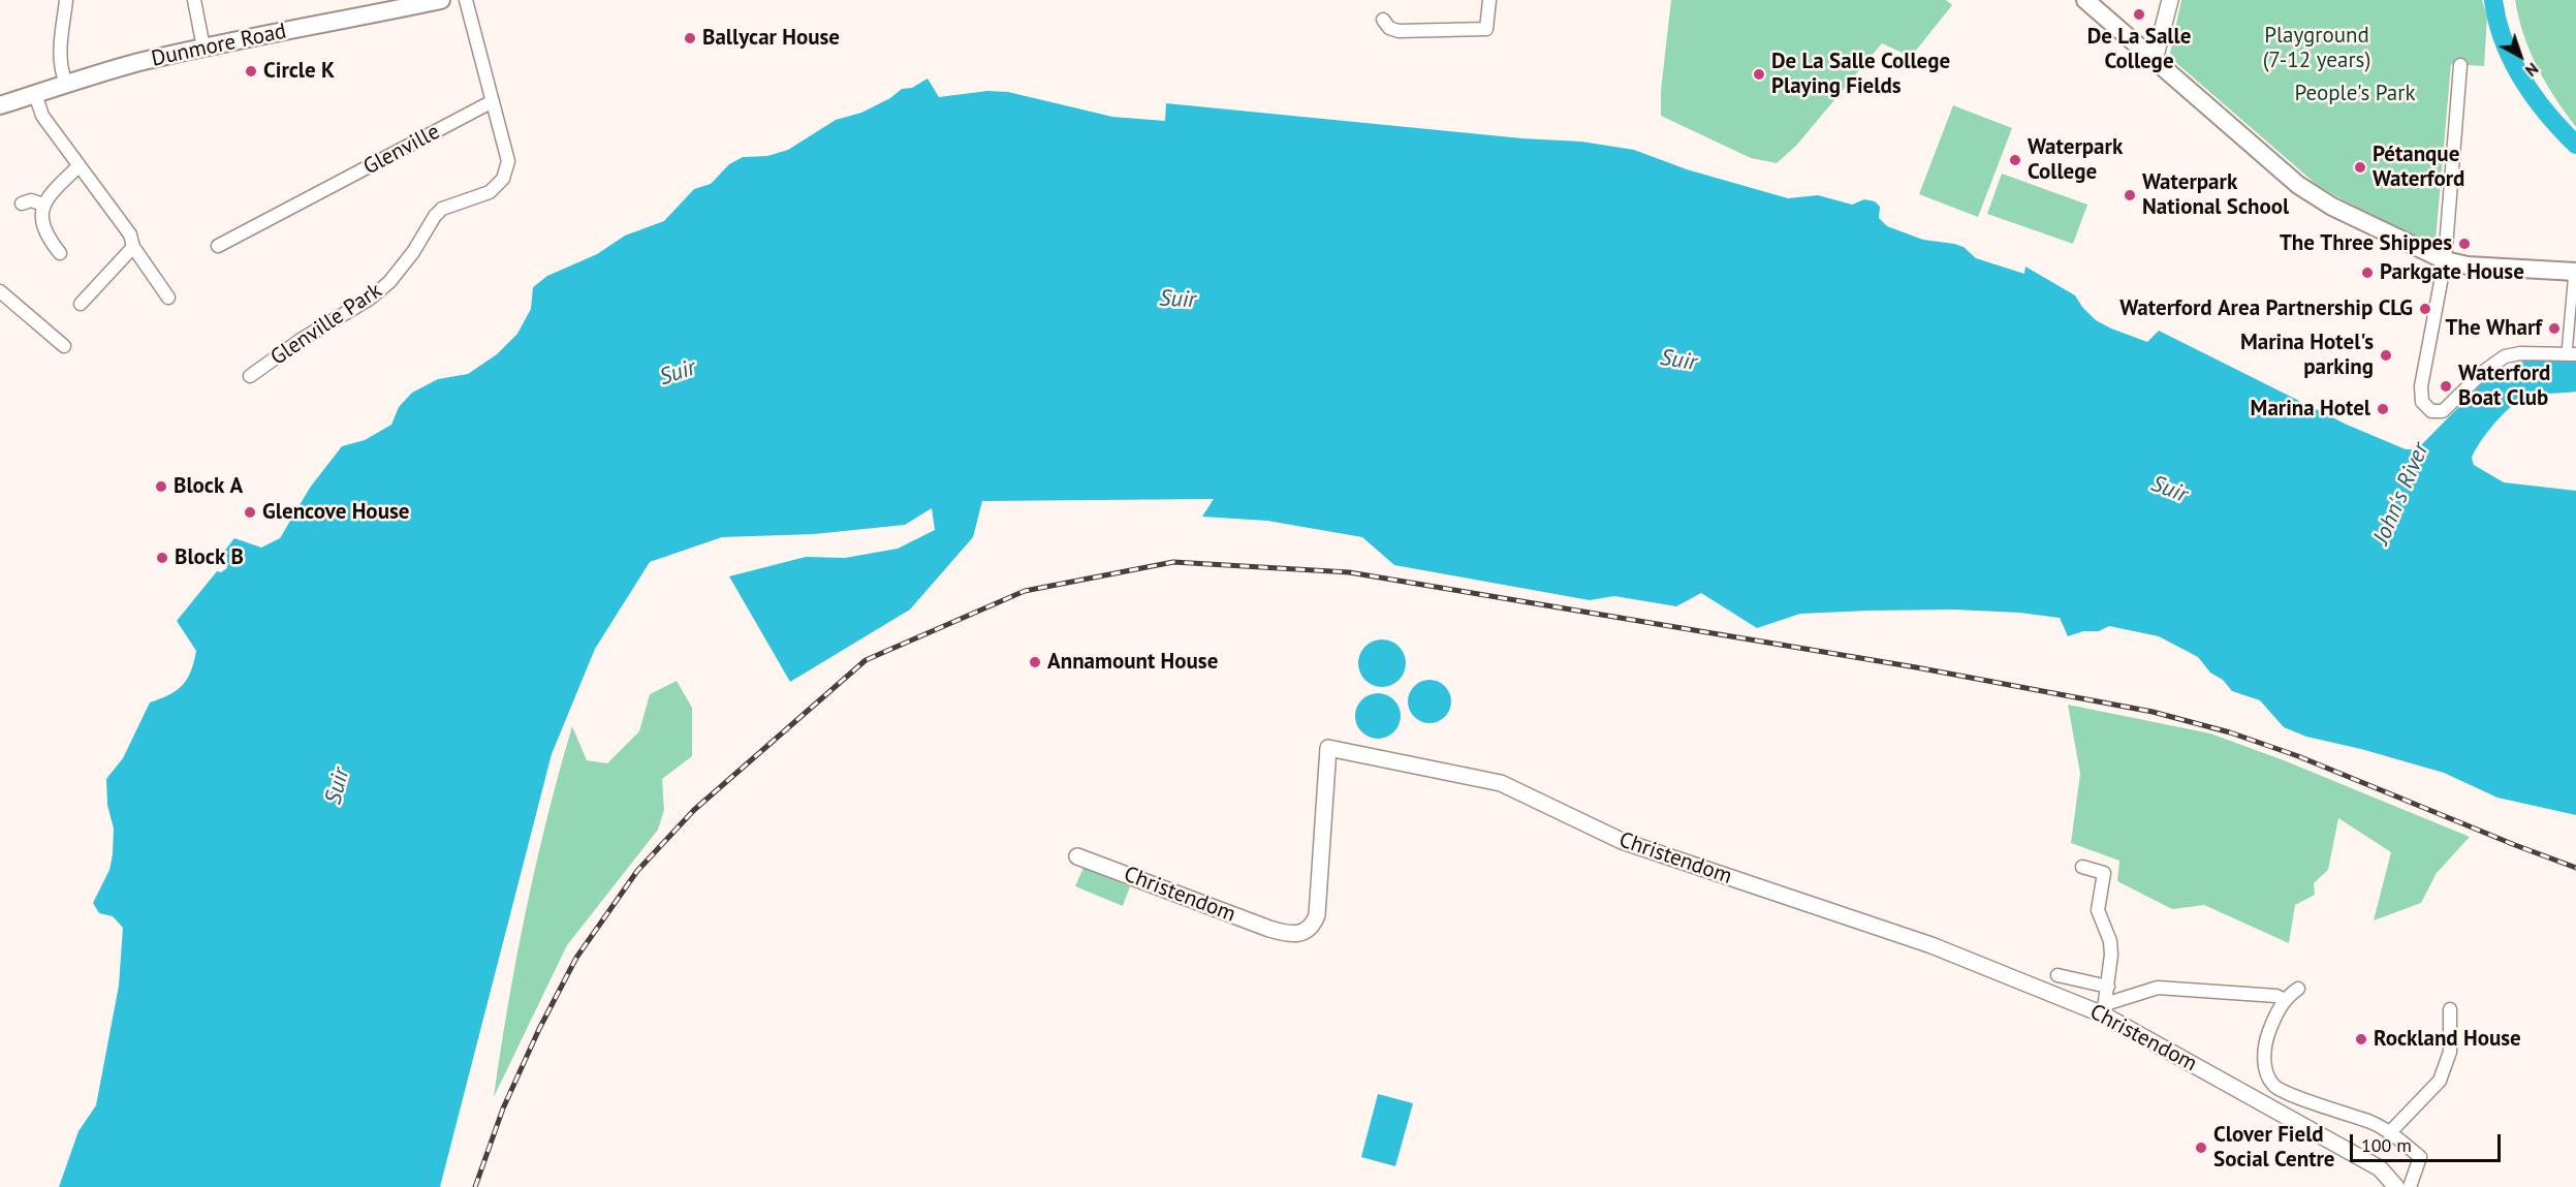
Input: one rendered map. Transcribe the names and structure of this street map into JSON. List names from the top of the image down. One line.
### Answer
{"streets":{"main road":["Dunmore Road"],"street":["Glenville","Glenville Park","Christendom"]},"crossings":[["Glenville","Glenville Park"]],"water":["Suir","John's River"],"parks":["Playground (7-12 years)","People's Park"],"places":["De La Salle College","Ballycar House","Circle K","De La Salle College Playing Fields","Waterpark College","Pétanque Waterford","Waterpark National School","The Three Shippes","Parkgate House","Waterford Area Partnership CLG","The Wharf","Marina Hotel's parking","Waterford Boat Club","Marina Hotel","Block A","Glencove House","Block B","Annamount House","Rockland House","Clover Field Social Centre"],"scale_bar":"100 m","north":"bottom right"}
